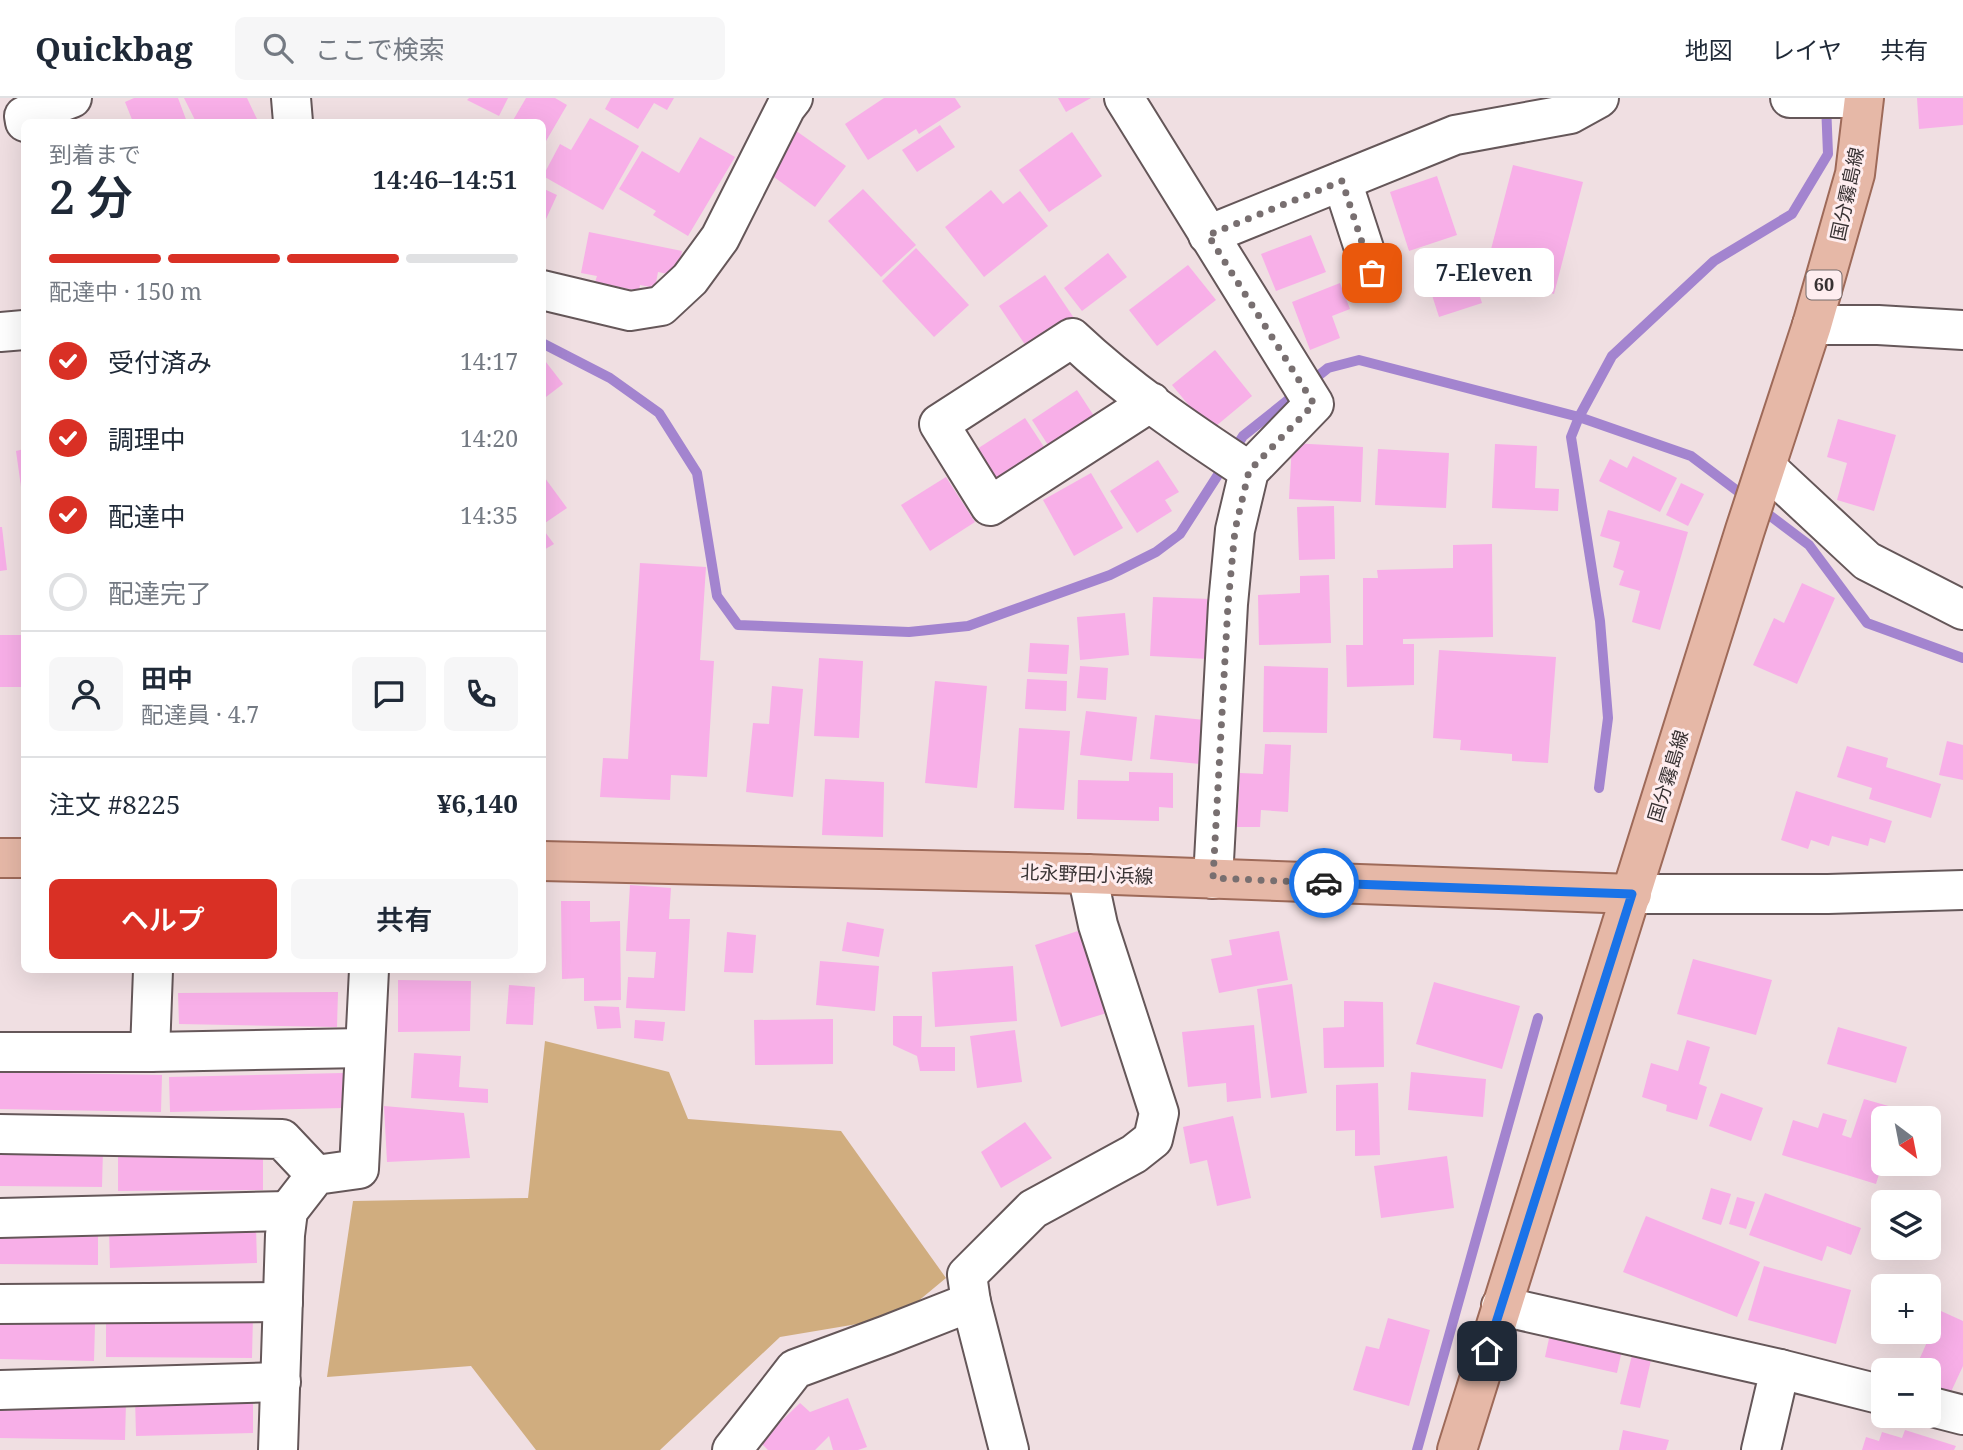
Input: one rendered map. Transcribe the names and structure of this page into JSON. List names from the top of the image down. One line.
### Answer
{"streets":{"main road":["国分霧島線","60","北永野田小浜線"]},"crossings":[["国分霧島線","北永野田小浜線"]],"places":["7-Eleven"],"north":"bottom right","page":{"header":"Quickbag","search":"ここで検索","nav":["地図","レイヤ","共有"],"heading":["2 分","到着まで","14:46–14:51"],"panel":["田中","配達員 · 4.7","注文 #8225","¥6,140"],"bar":"配達中 · 150 m","bubble":"7-Eleven","list":[["受付済み","14:17"],["調理中","14:20"],["配達中","14:35"],"配達完了"],"buttons":["ヘルプ","共有"],"map_buttons":["+","−"]}}
